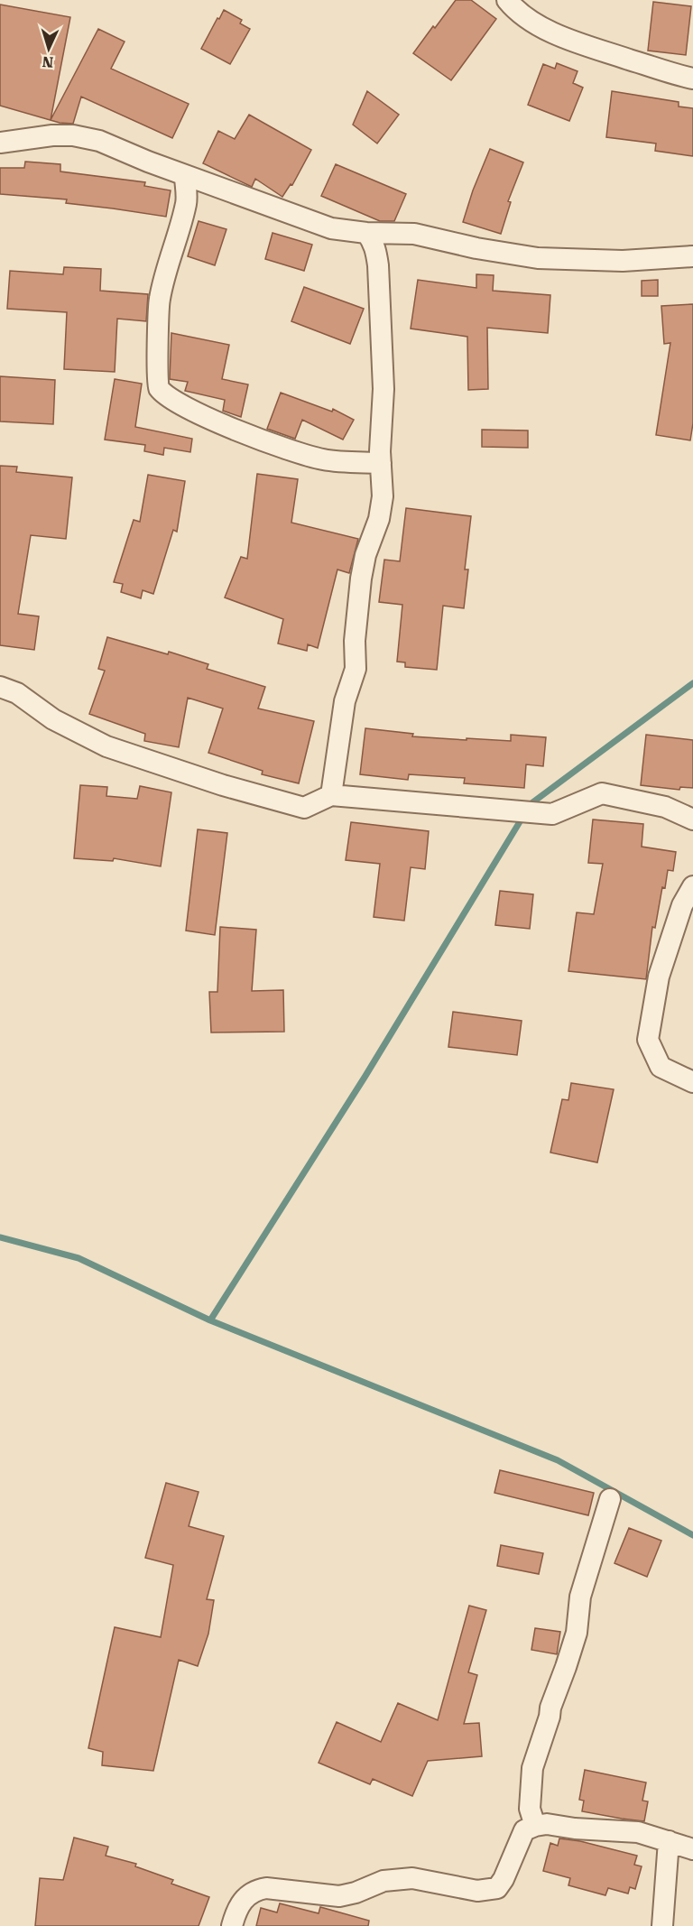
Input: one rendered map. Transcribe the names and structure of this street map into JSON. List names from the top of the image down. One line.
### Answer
{"north":"bottom"}
